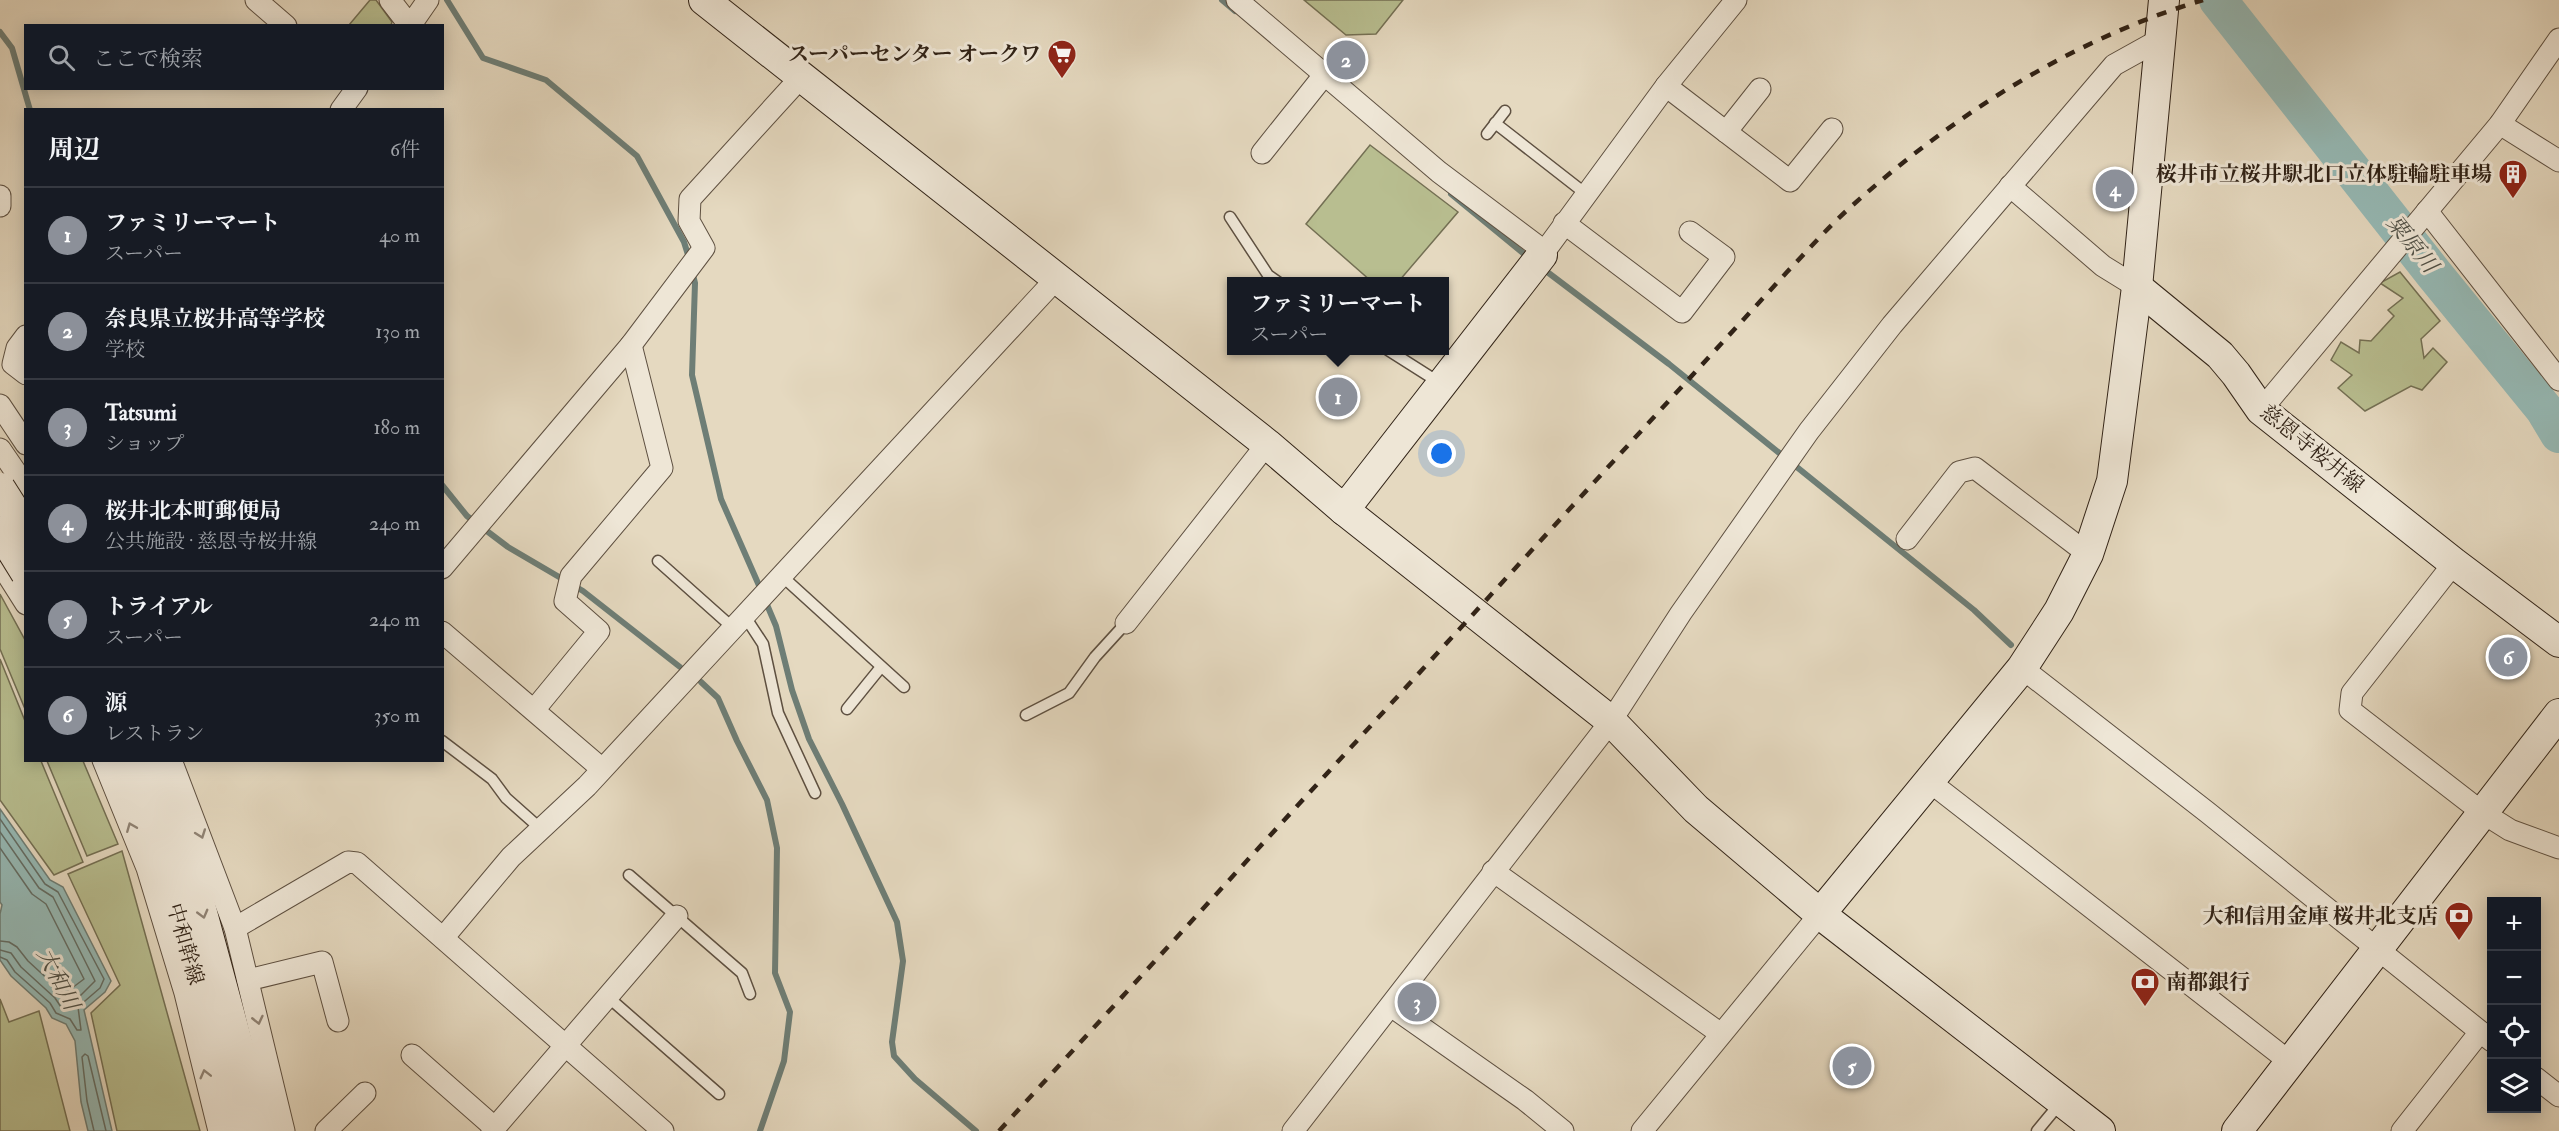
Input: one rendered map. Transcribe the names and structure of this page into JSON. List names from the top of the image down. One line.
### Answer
{"streets":{"street":["慈恩寺桜井線","中和幹線"]},"water":["粟原川","大和川"],"places":{"supermarket":["スーパーセンター オークワ"],"building":["桜井市立桜井駅北口立体駐輪駐車場"],"bank":["大和信用金庫 桜井北支店","南都銀行"]},"page":{"search":"ここで検索","pins":["2","4","1","6","3","5"],"heading":["周辺","6件"],"list":[{"mark":"1","name":"ファミリーマート","note":"スーパー","value":"40 m"},{"mark":"2","name":"奈良県立桜井高等学校","note":"学校","value":"130 m"},{"mark":"3","name":"Tatsumi","note":"ショップ","value":"180 m"},{"mark":"4","name":"桜井北本町郵便局","note":"公共施設 · 慈恩寺桜井線","value":"240 m"},{"mark":"5","name":"トライアル","note":"スーパー","value":"240 m"},{"mark":"6","name":"源","note":"レストラン","value":"350 m"}],"popup":["ファミリーマート","スーパー"],"map_buttons":["+","−"]}}
